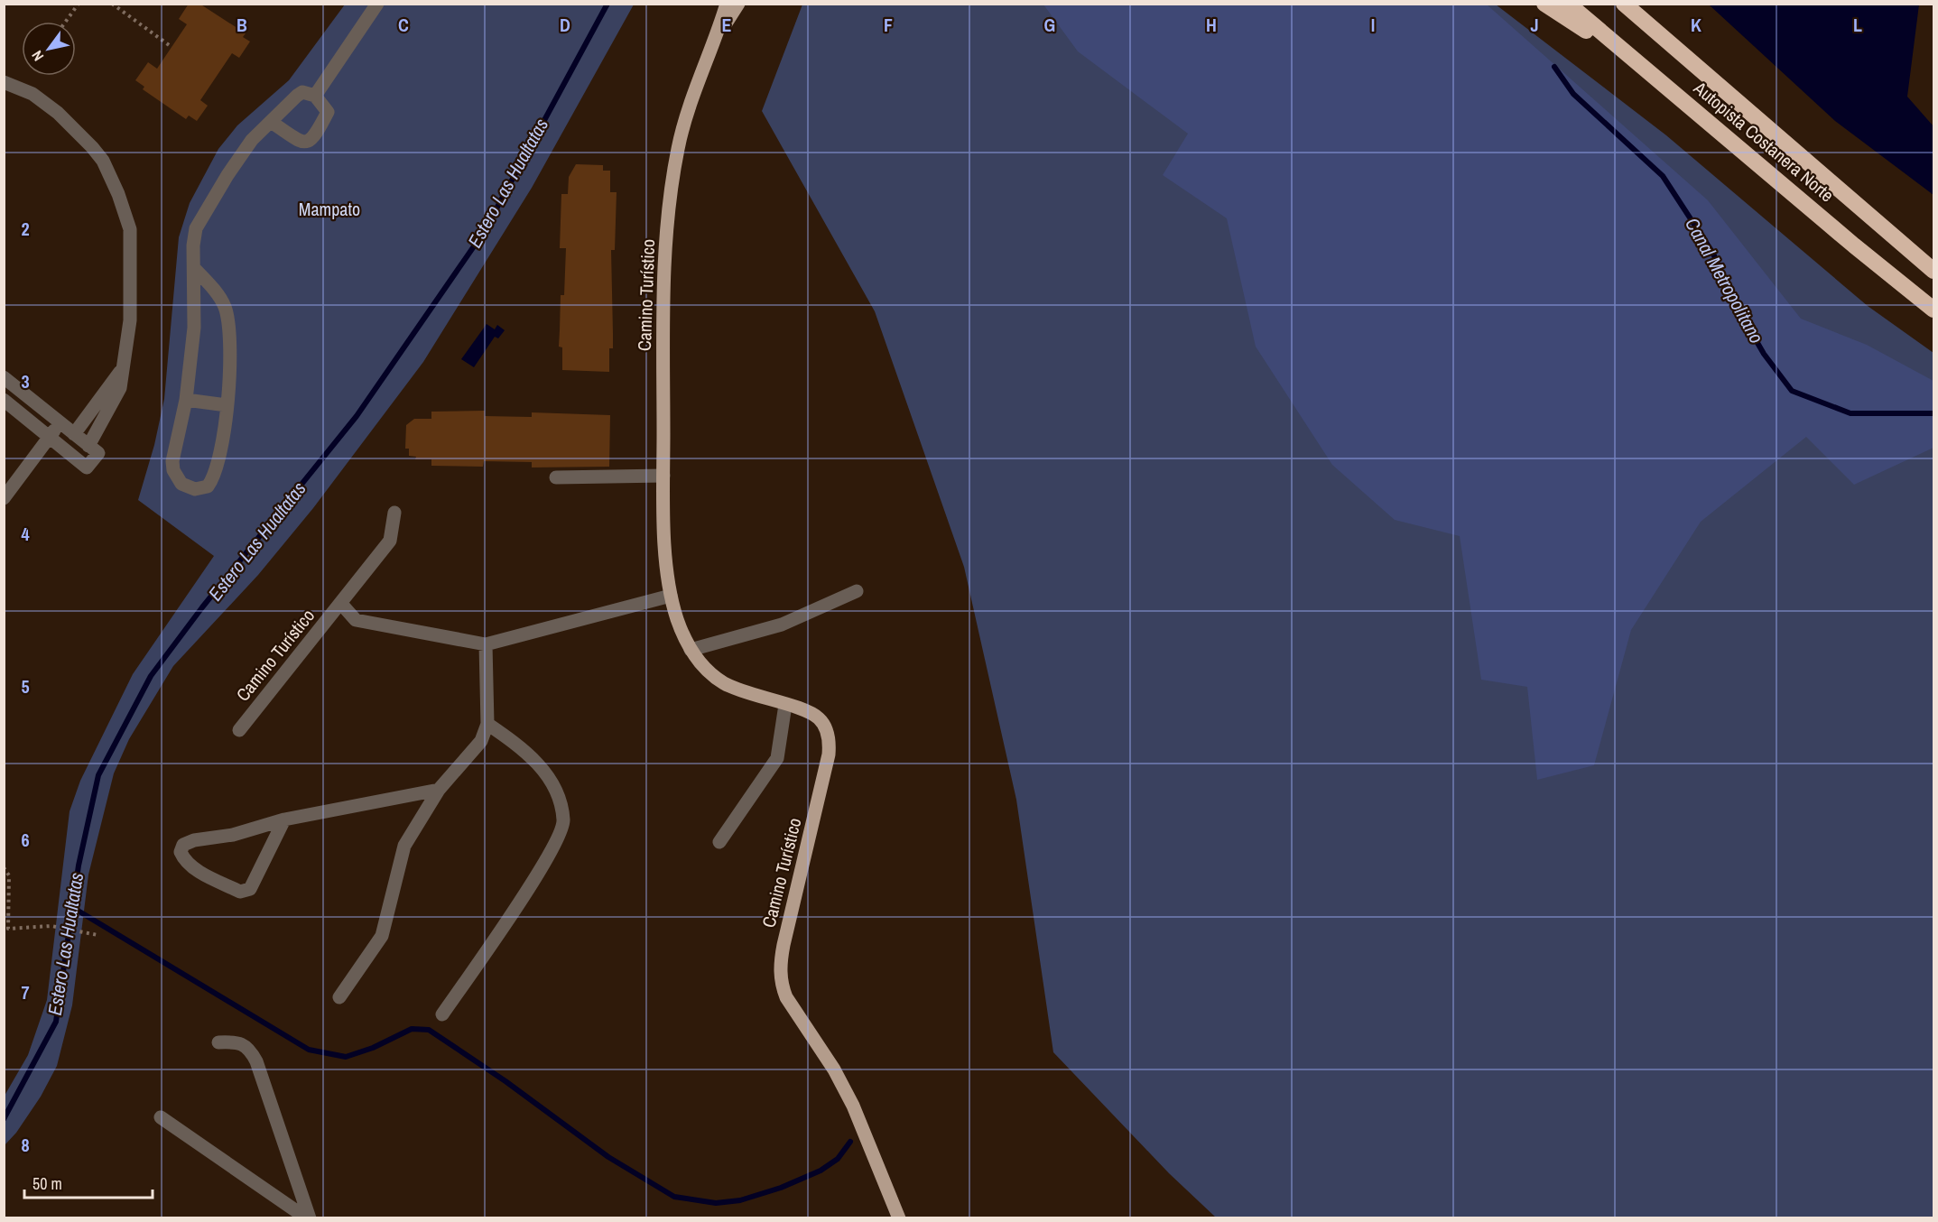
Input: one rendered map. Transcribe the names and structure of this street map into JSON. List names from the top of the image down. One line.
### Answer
{"streets":{"highway":["Autopista Costanera Norte"],"main road":["Camino Turístico"]},"water":["Estero Las Hualtatas","Canal Metropolitano"],"parks":["Mampato"],"scale_bar":"50 m","north":"bottom left","grid":{"columns":["B","C","D","E","F","G","H","I","J","K","L"],"rows":["2","3","4","5","6","7","8"]}}
